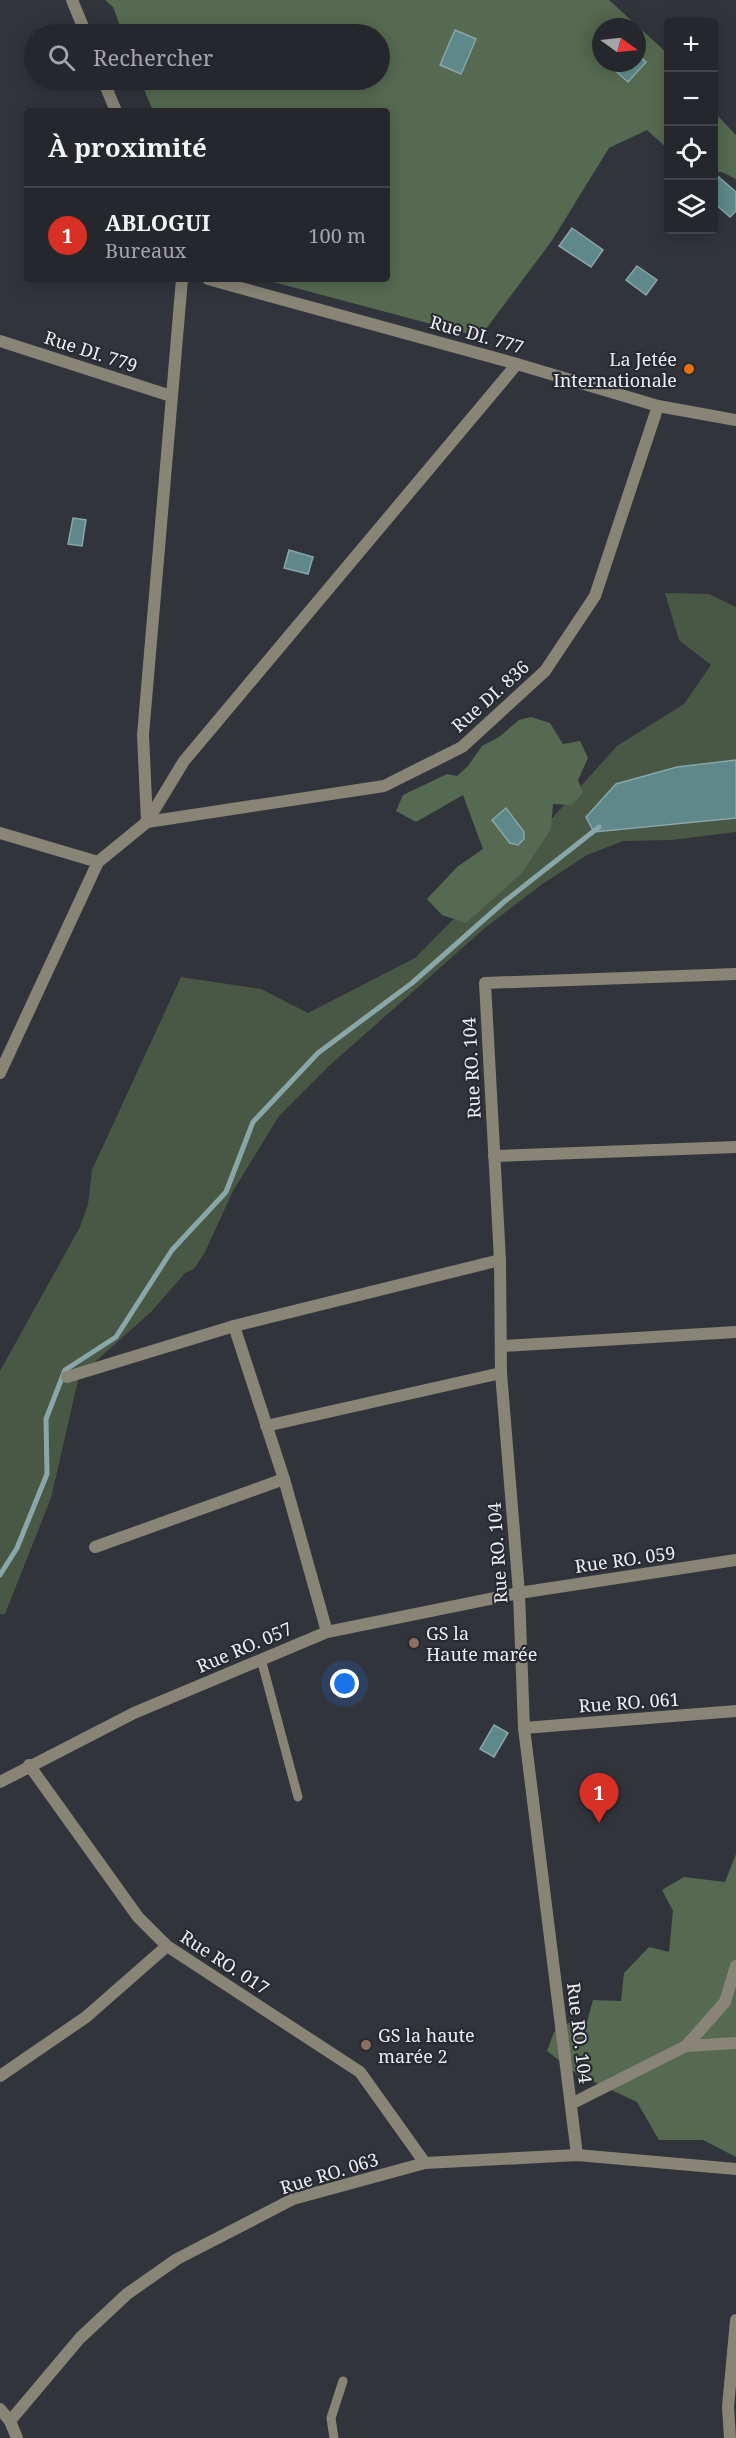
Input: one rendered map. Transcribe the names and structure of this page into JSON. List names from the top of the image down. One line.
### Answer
{"streets":{"street":["Rue DI. 777","Rue DI. 779","Rue DI. 836","Rue RO. 104","Rue RO. 059","Rue RO. 057","Rue RO. 061","Rue RO. 017","Rue RO. 063"]},"crossings":[["Rue DI. 777","Rue DI. 836"],["Rue RO. 104","Rue RO. 059"],["Rue RO. 104","Rue RO. 057"],["Rue RO. 104","Rue RO. 061"],["Rue RO. 104","Rue RO. 063"],["Rue RO. 059","Rue RO. 057"],["Rue RO. 057","Rue RO. 017"],["Rue RO. 017","Rue RO. 063"]],"places":["La Jetée Internationale","GS la Haute marée","GS la haute marée 2"],"north":"right","page":{"map_buttons":["+","−"],"search":"Rechercher","heading":"À proximité","list":[{"mark":"1","name":"ABLOGUI","note":"Bureaux","value":"100 m"}],"pins":"1"}}
